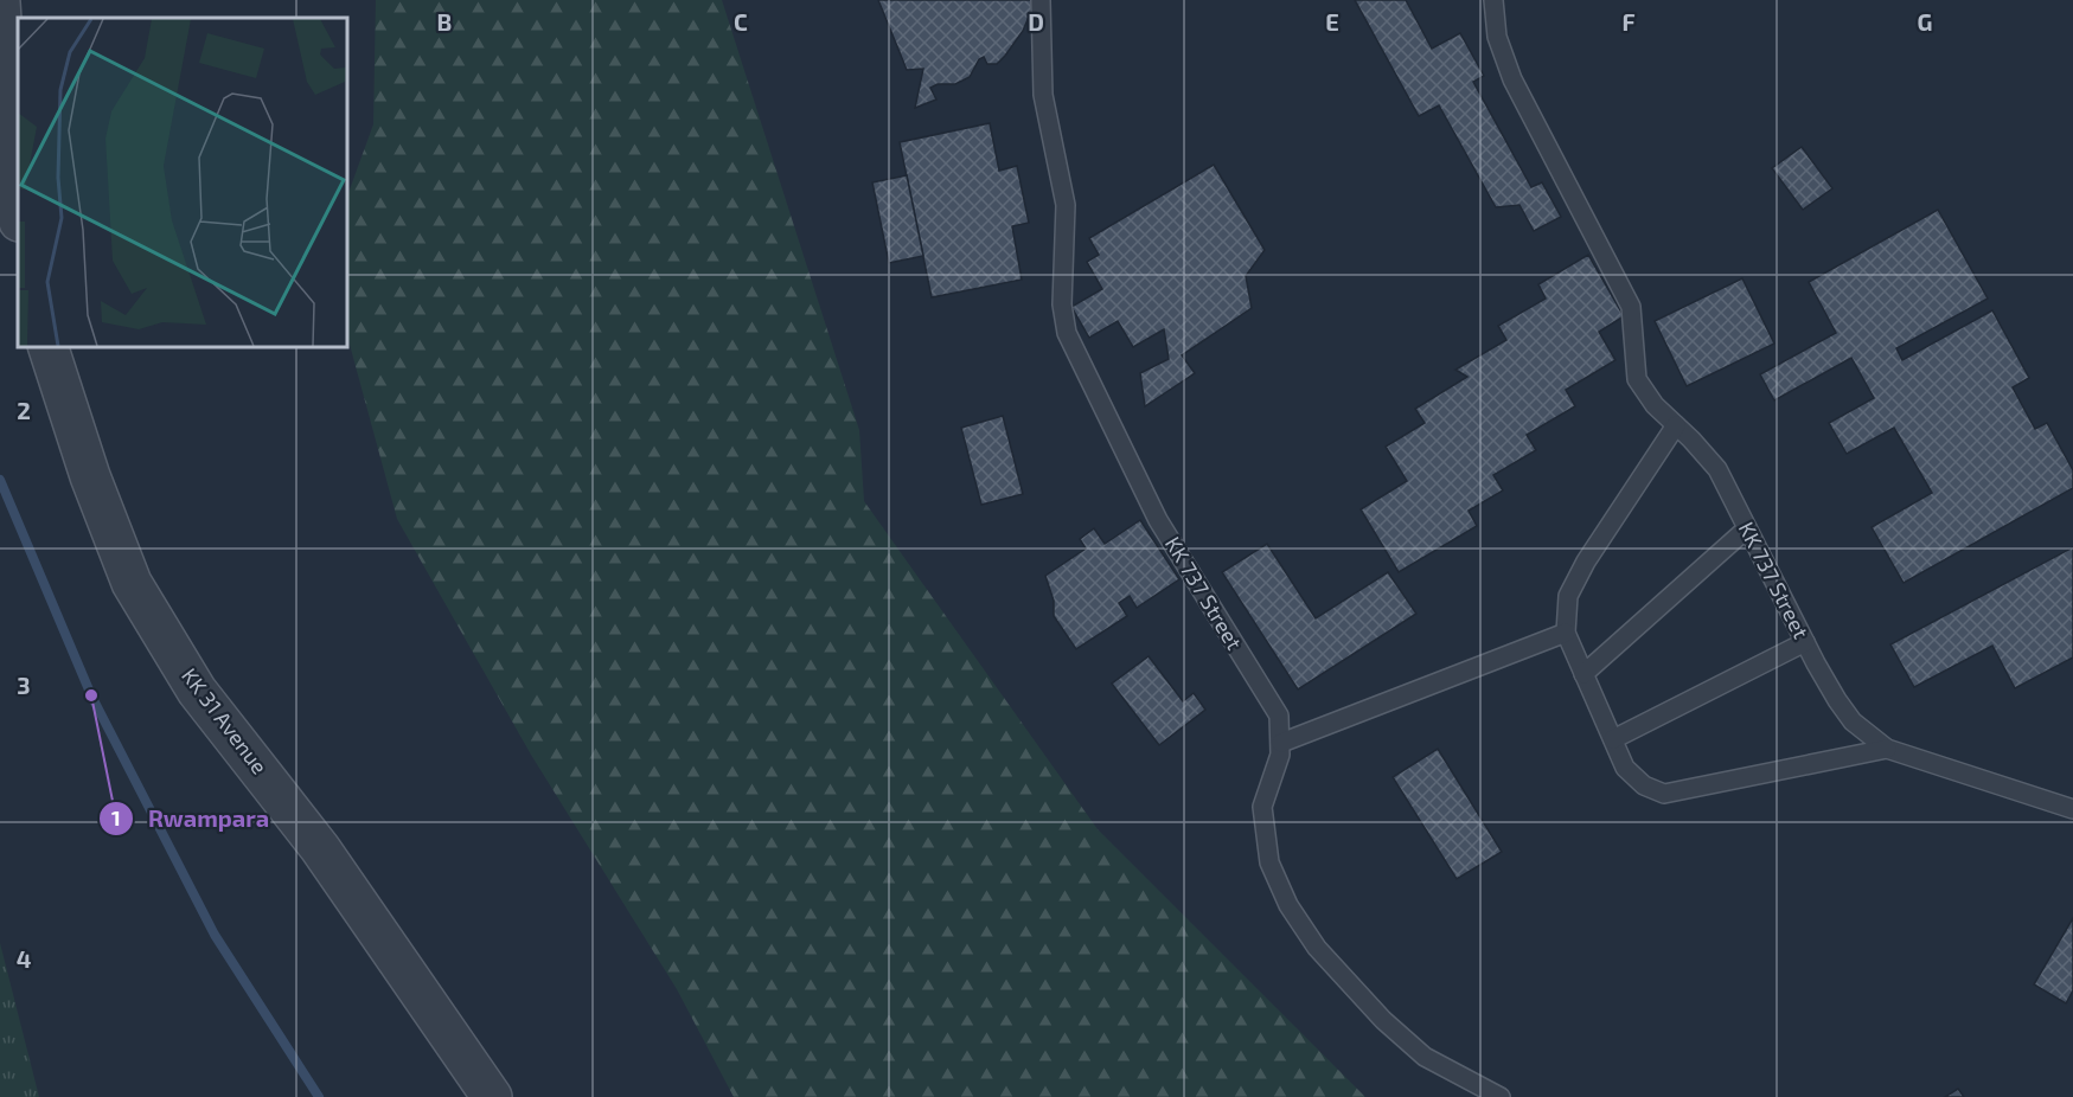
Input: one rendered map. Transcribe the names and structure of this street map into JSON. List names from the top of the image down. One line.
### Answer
{"streets":{"street":["KK 31 Avenue"],"lane":["KK 737 Street"]},"places":["Rwampara"],"grid":{"columns":["B","C","D","E","F","G"],"rows":["2","3","4"]}}
